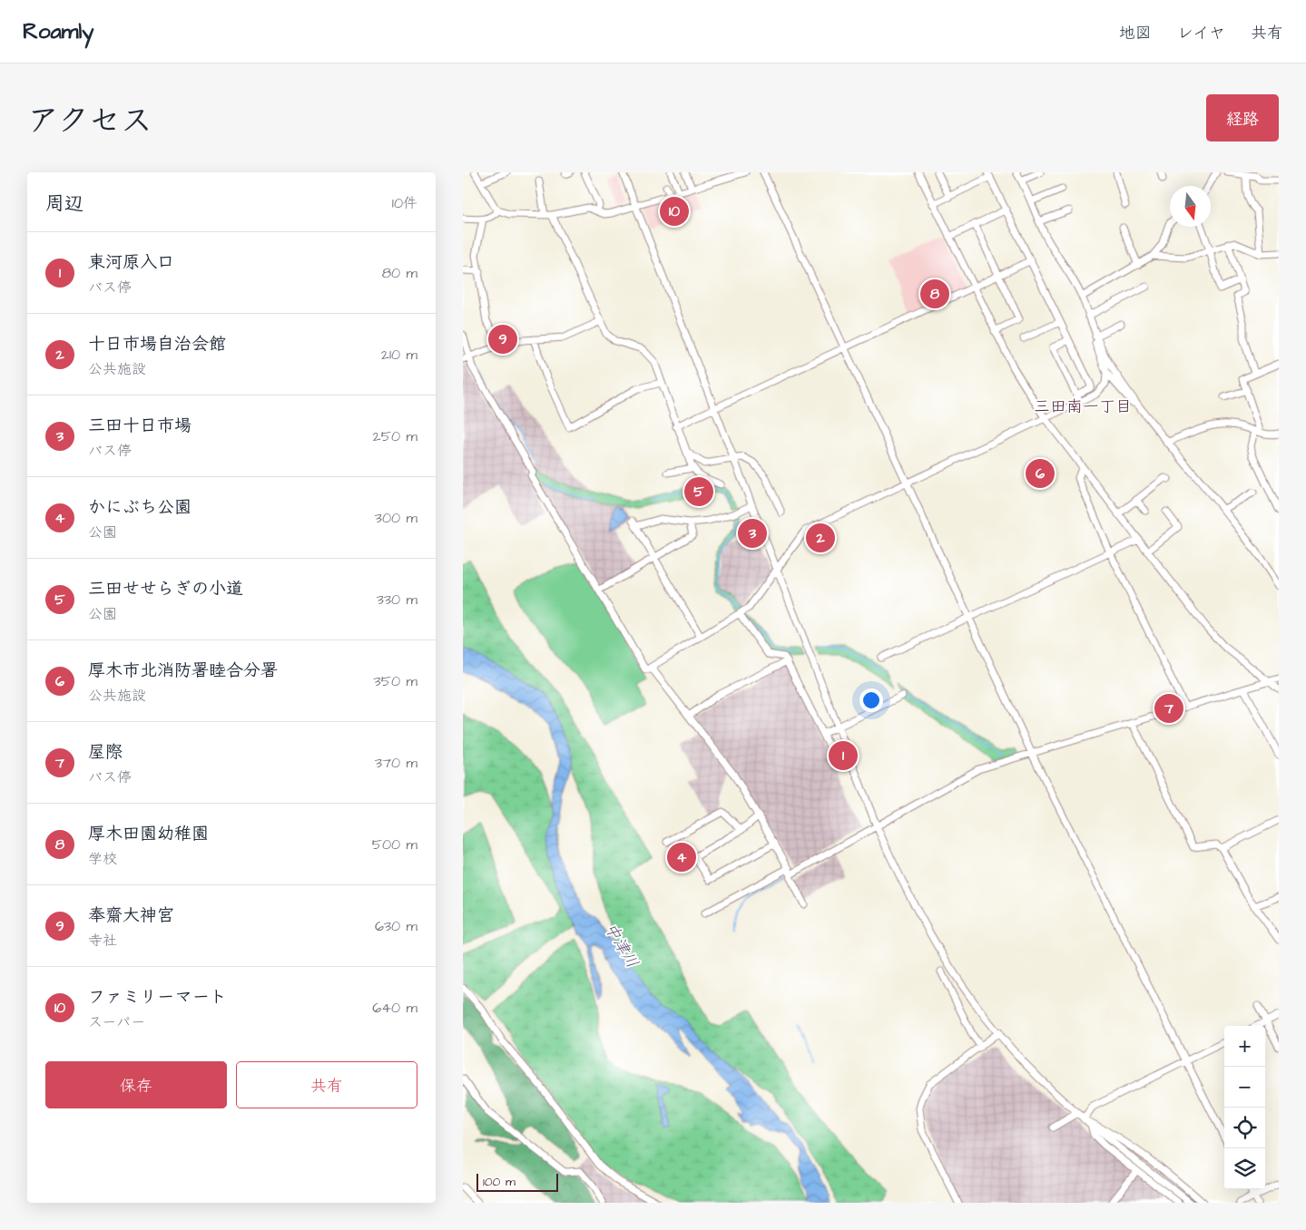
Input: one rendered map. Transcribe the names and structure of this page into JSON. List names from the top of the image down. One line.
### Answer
{"districts":["三田南一丁目"],"water":["中津川"],"scale_bar":"100 m","north":"bottom","page":{"header":"Roamly","nav":["地図","レイヤ","共有"],"title":"アクセス","buttons":["経路",["保存","共有"]],"heading":["周辺","10件"],"pins":["10","8","9","6","5","3","2","7","1","4"],"list":[{"mark":"1","name":"東河原入口","note":"バス停","value":"80 m"},{"mark":"2","name":"十日市場自治会館","note":"公共施設","value":"210 m"},{"mark":"3","name":"三田十日市場","note":"バス停","value":"250 m"},{"mark":"4","name":"かにぶち公園","note":"公園","value":"300 m"},{"mark":"5","name":"三田せせらぎの小道","note":"公園","value":"330 m"},{"mark":"6","name":"厚木市北消防署睦合分署","note":"公共施設","value":"350 m"},{"mark":"7","name":"屋際","note":"バス停","value":"370 m"},{"mark":"8","name":"厚木田園幼稚園","note":"学校","value":"500 m"},{"mark":"9","name":"奉齋大神宮","note":"寺社","value":"630 m"},{"mark":"10","name":"ファミリーマート","note":"スーパー","value":"640 m"}],"map_buttons":["+","−"],"scale":"100 m"}}
